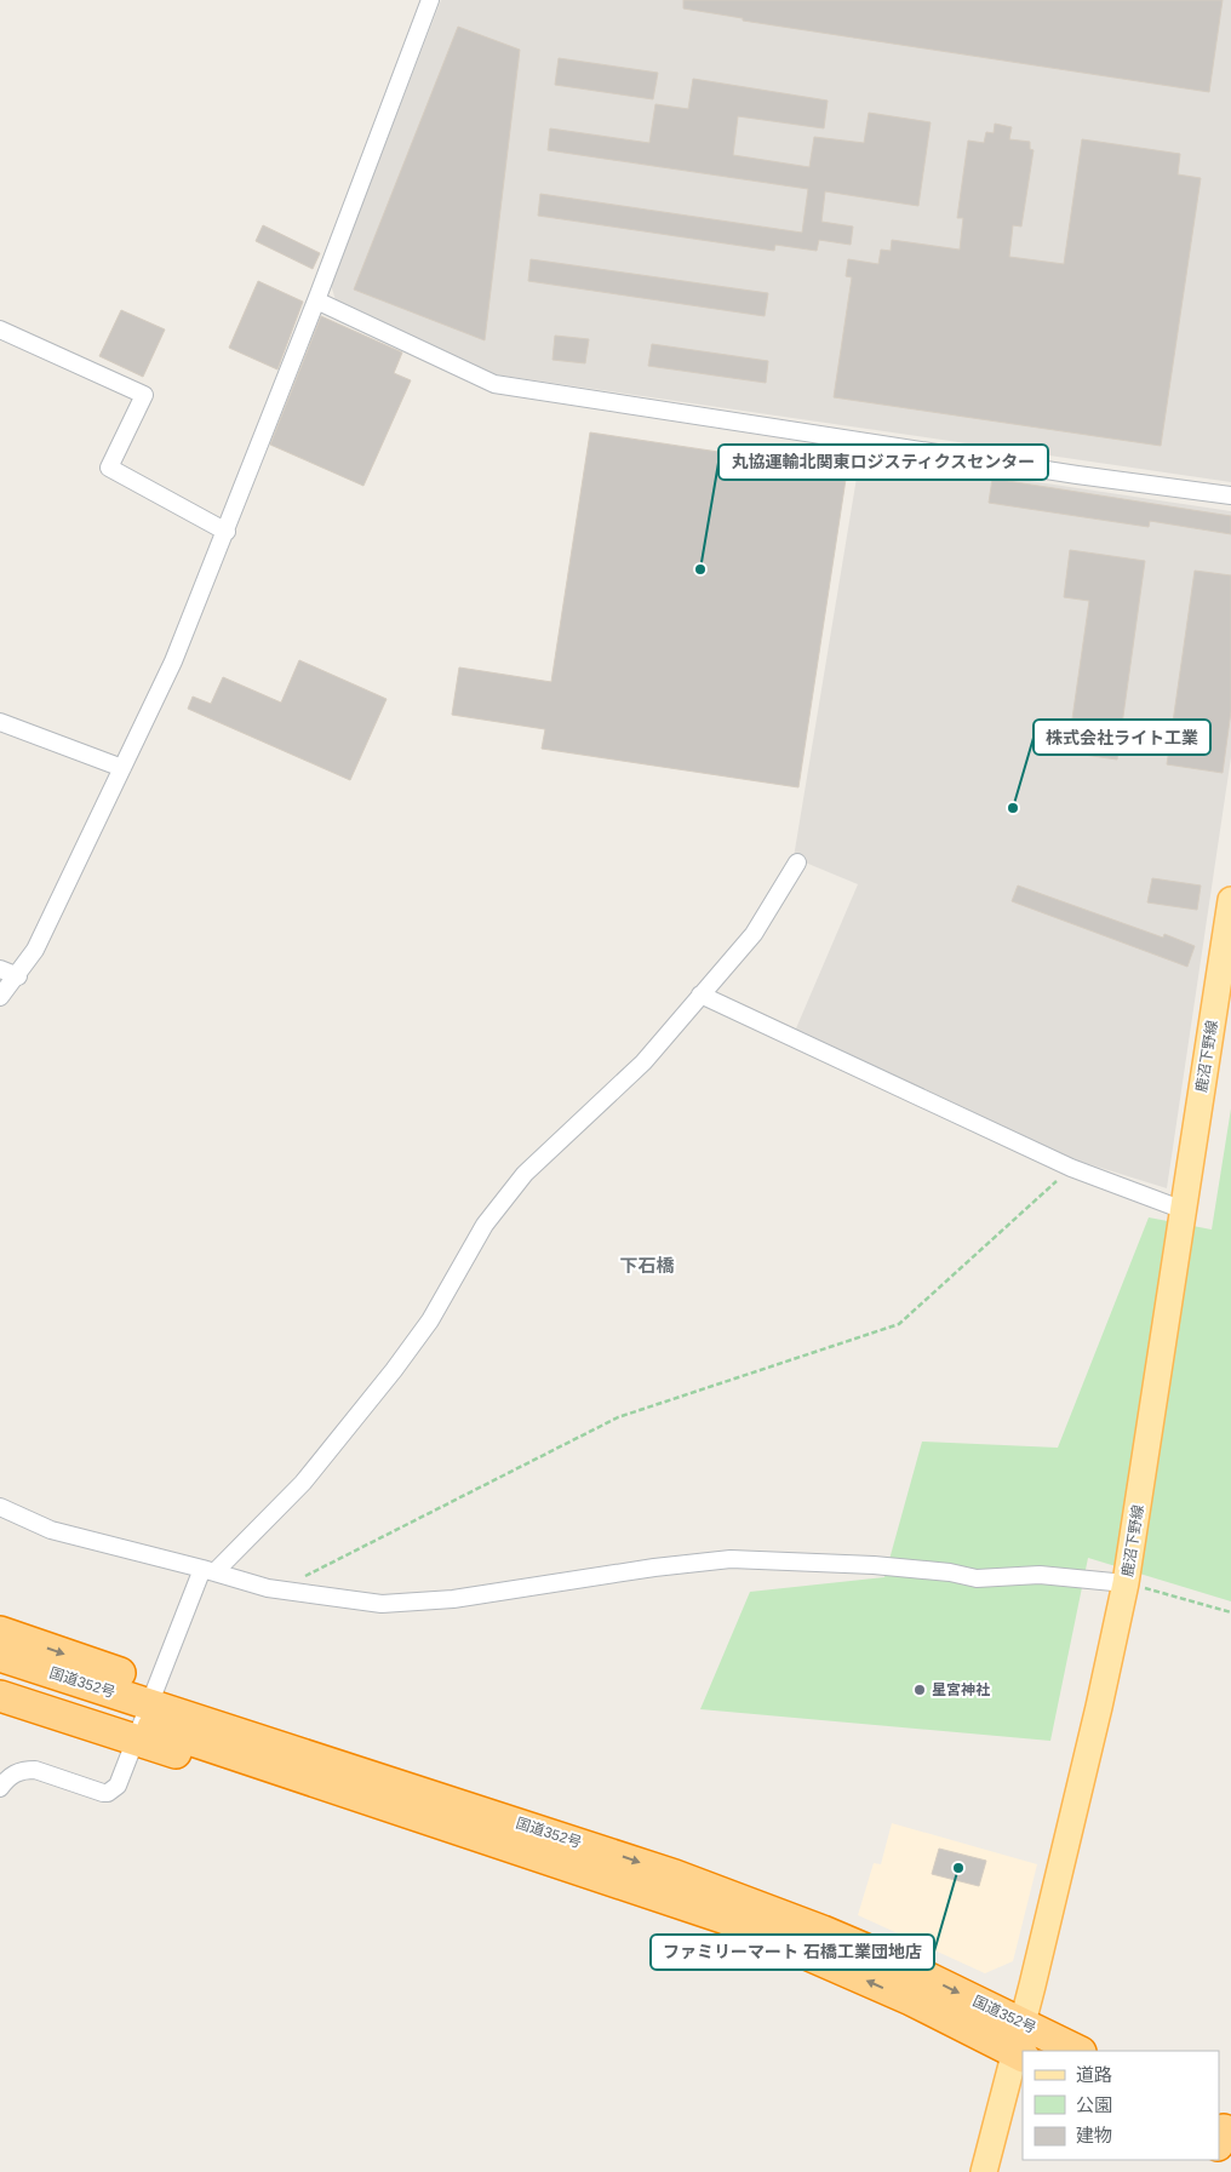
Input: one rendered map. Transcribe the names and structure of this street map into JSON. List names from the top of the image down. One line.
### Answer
{"streets":{"highway":["国道352号"],"main road":["鹿沼下野線"]},"crossings":[["鹿沼下野線","国道352号"]],"districts":["下石橋"],"places":["丸協運輸北関東ロジスティクスセンター","株式会社ライト工業","星宮神社","ファミリーマート 石橋工業団地店"],"legend":["道路","公園","建物"]}
